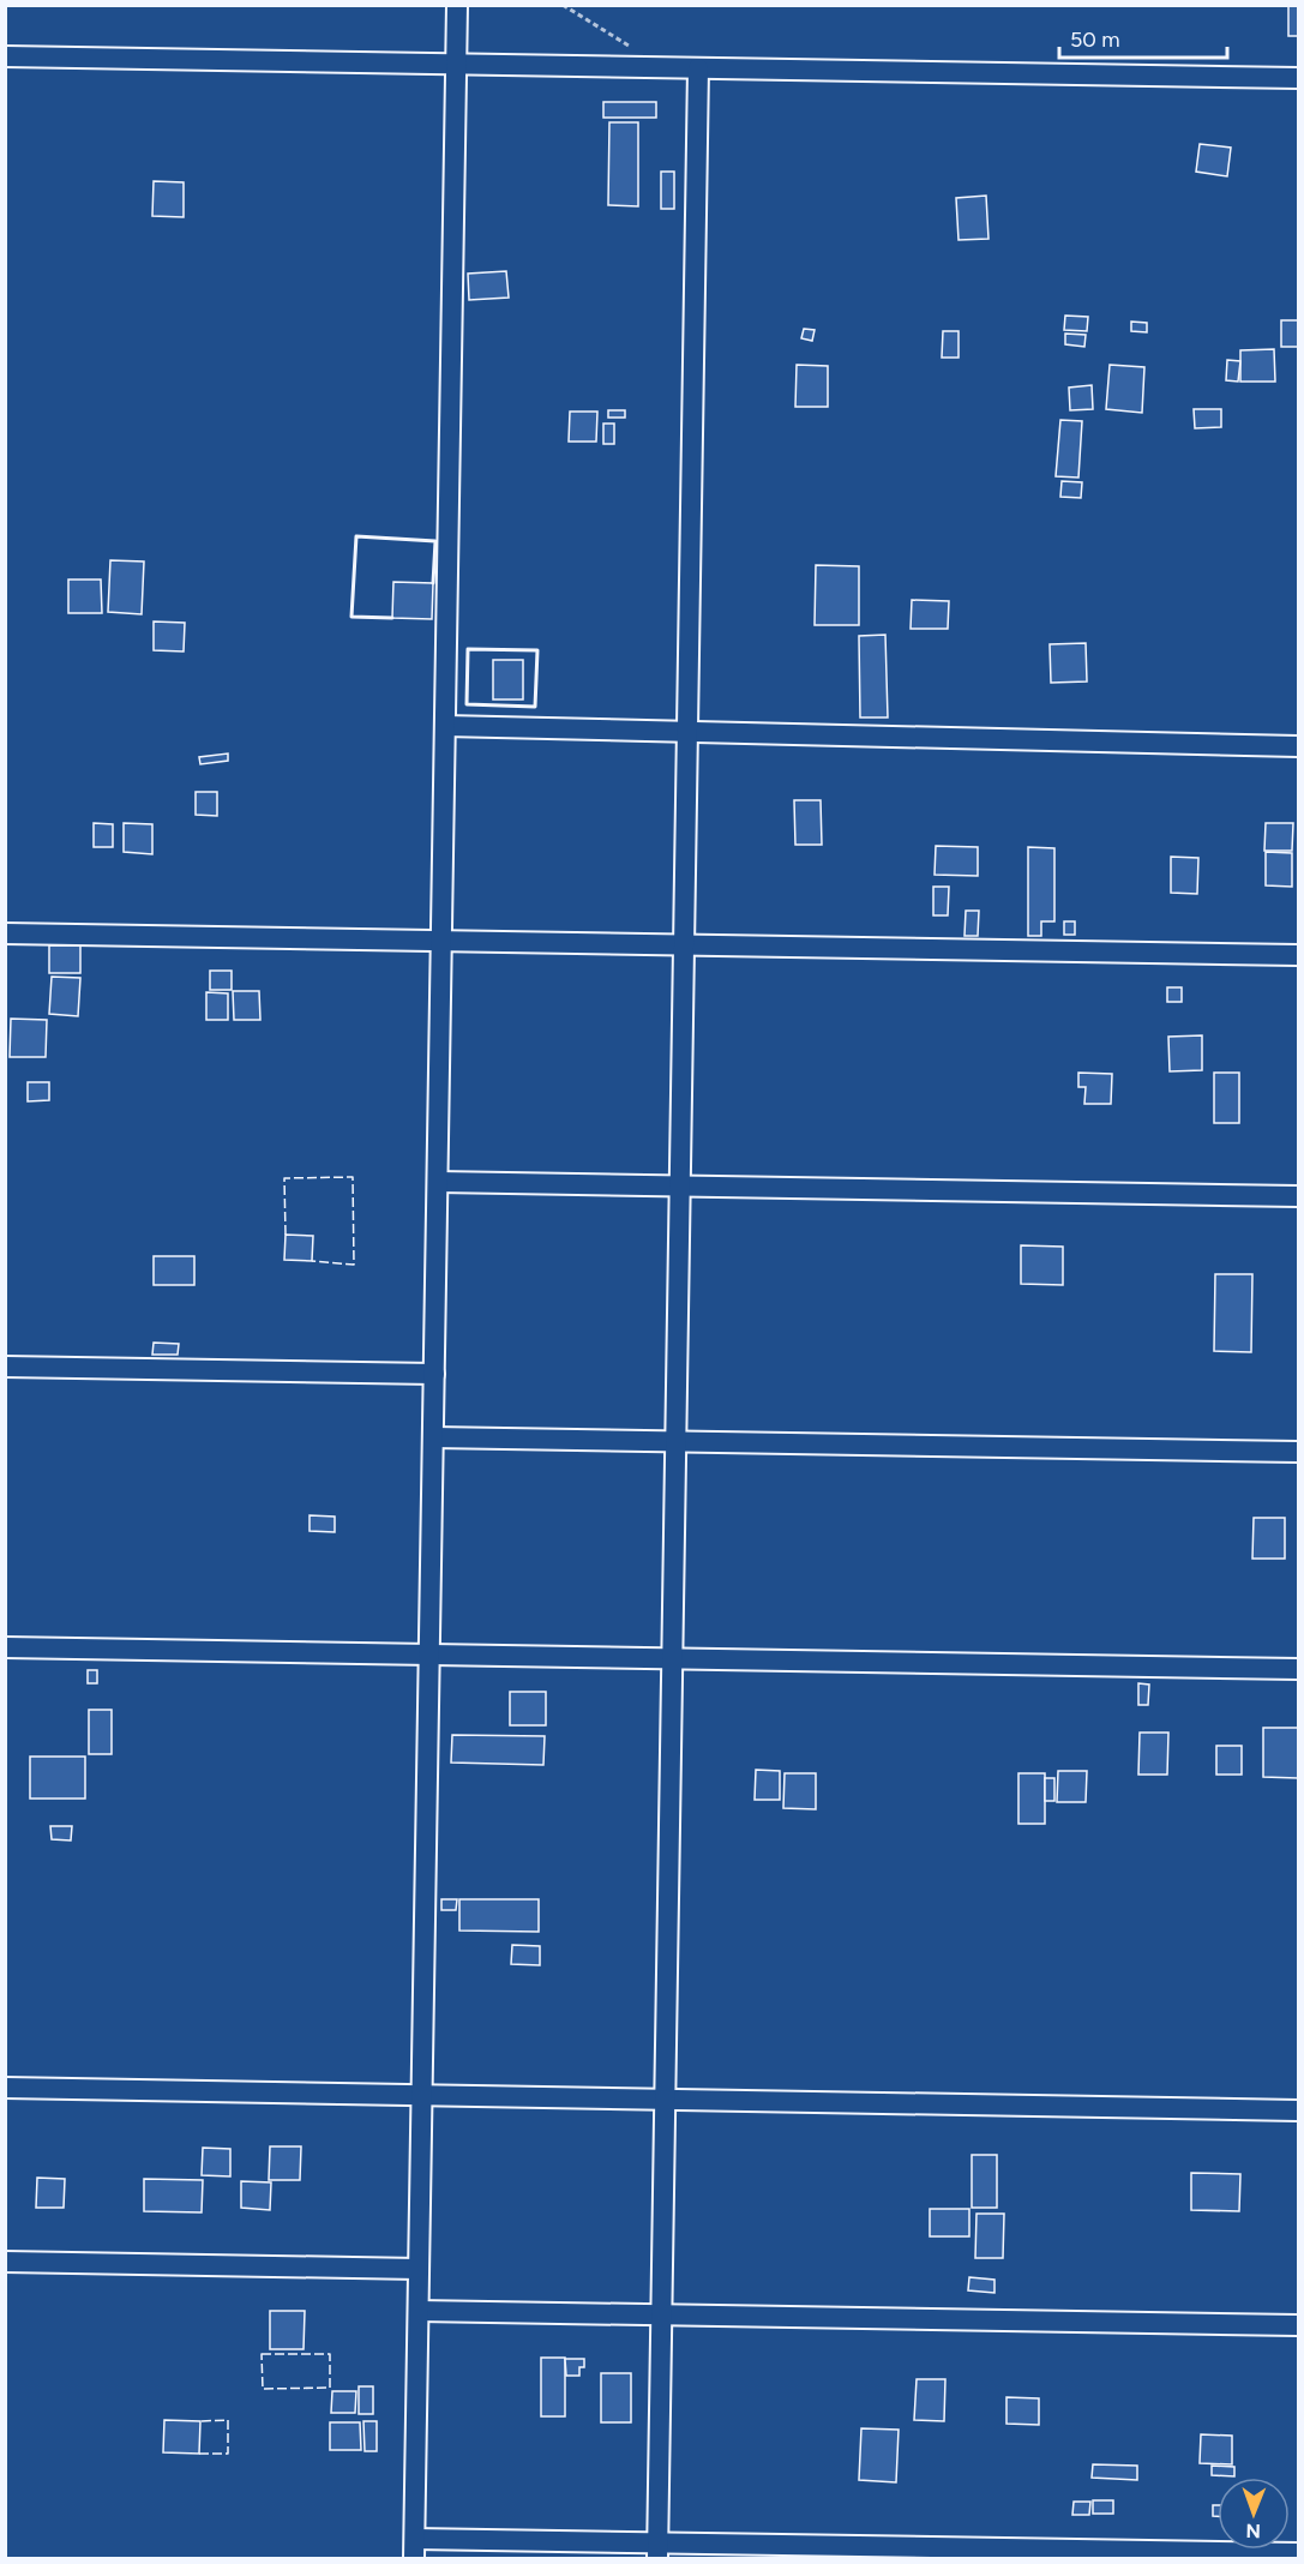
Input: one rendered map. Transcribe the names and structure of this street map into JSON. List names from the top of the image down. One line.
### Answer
{"scale_bar":"50 m","north":"bottom"}
